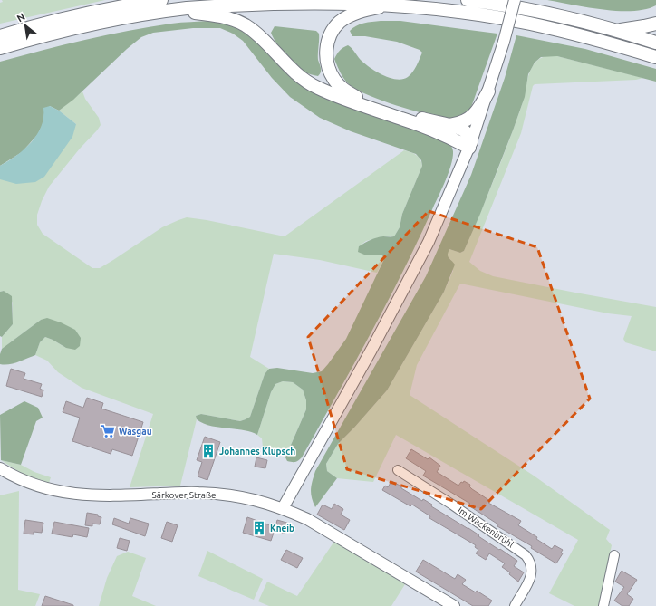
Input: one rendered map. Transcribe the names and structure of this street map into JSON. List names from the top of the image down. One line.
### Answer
{"streets":{"main road":["Särkover Straße"],"street":["Im Wackenbrühl"]},"places":{"supermarket":["Wasgau"],"building":["Johannes Klupsch","Kneib"]},"north":"top left"}
